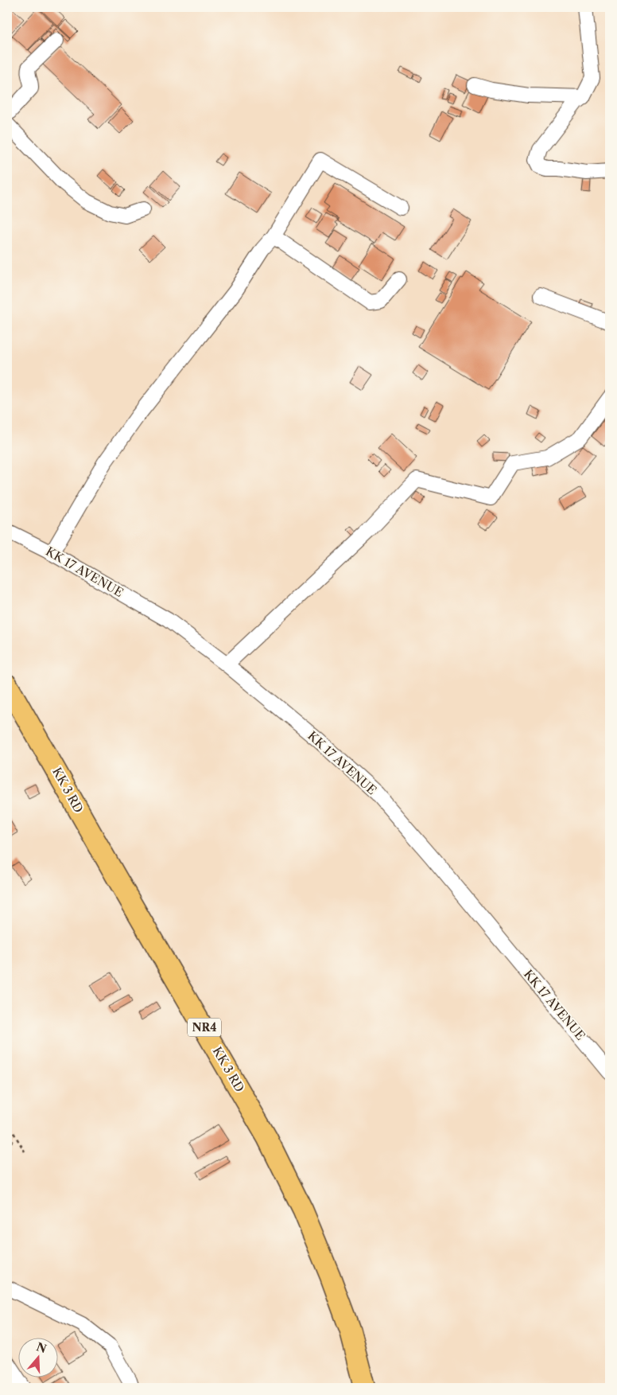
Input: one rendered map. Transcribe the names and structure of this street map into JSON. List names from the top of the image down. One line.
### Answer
{"streets":{"highway":["KK 3 RD","NR4"],"street":["KK 17 AVENUE"]},"north":"top"}
